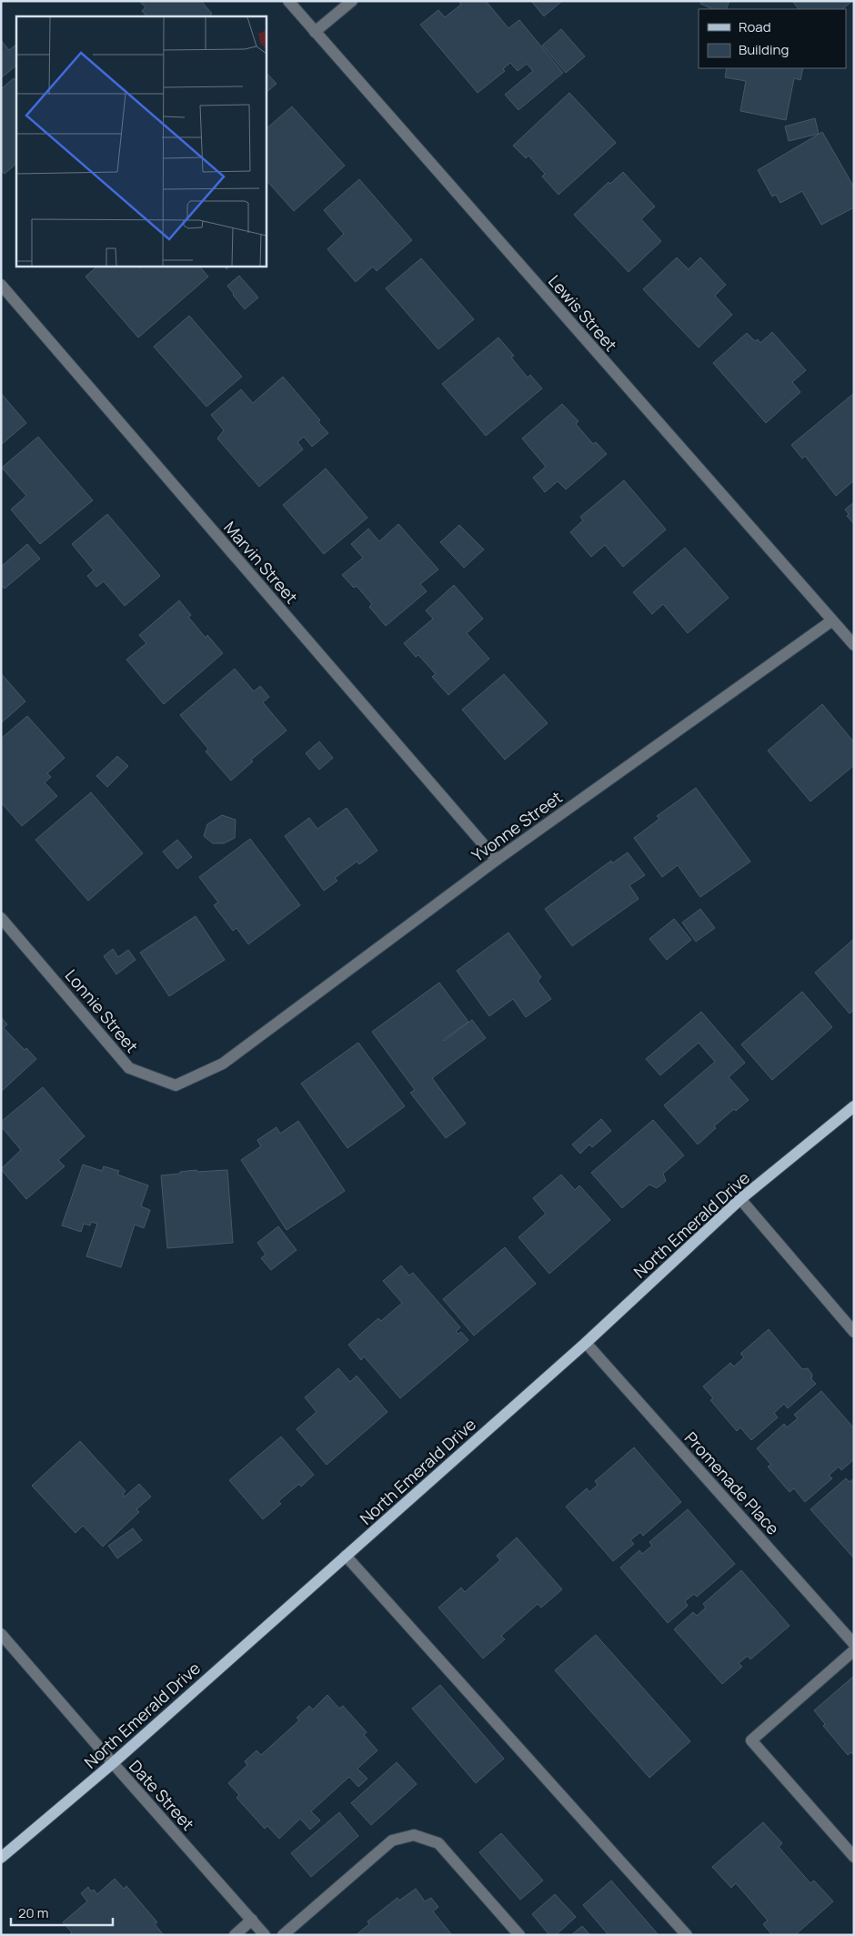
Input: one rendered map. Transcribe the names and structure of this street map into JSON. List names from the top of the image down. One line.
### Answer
{"streets":{"main road":["North Emerald Drive"],"street":["Lewis Street","Marvin Street","Yvonne Street","Lonnie Street","Promenade Place","Date Street"]},"crossings":[["Lewis Street","Yvonne Street"],["Marvin Street","Yvonne Street"],["Yvonne Street","Lonnie Street"],["North Emerald Drive","Promenade Place"],["North Emerald Drive","Date Street"]],"legend":["Road","Building"],"scale_bar":"20 m"}
